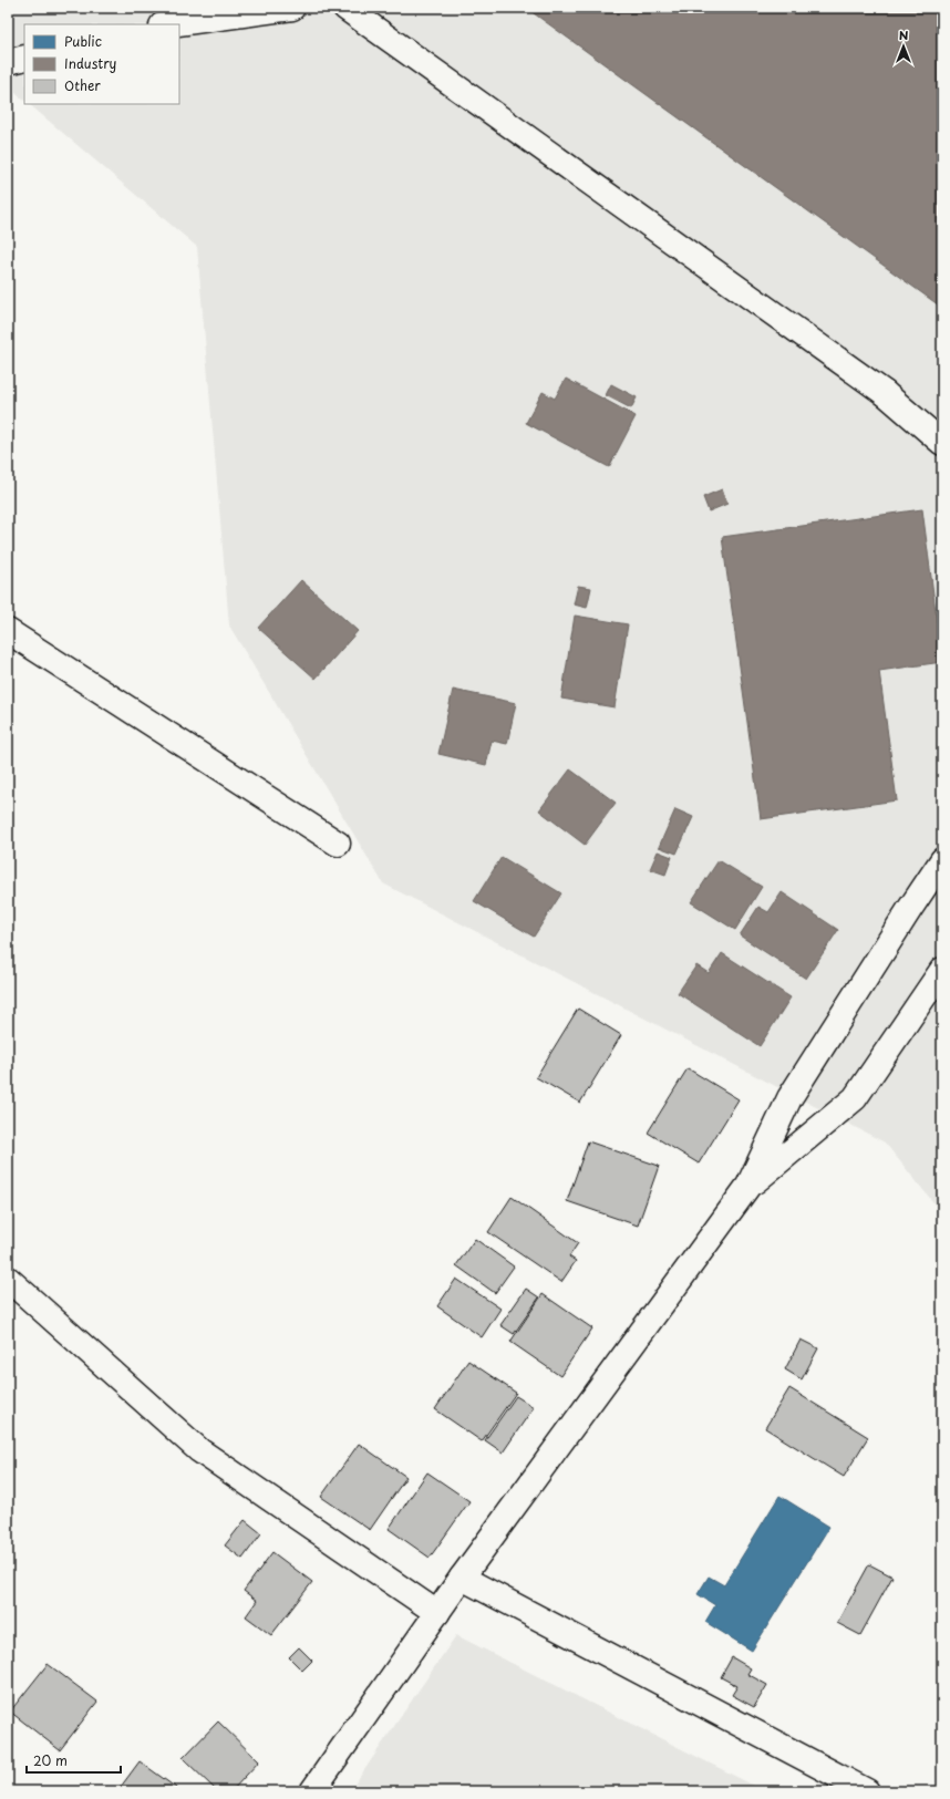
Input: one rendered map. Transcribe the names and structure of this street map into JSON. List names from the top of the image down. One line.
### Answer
{"legend":["Public","Industry","Other"],"scale_bar":"20 m","north":"top"}
